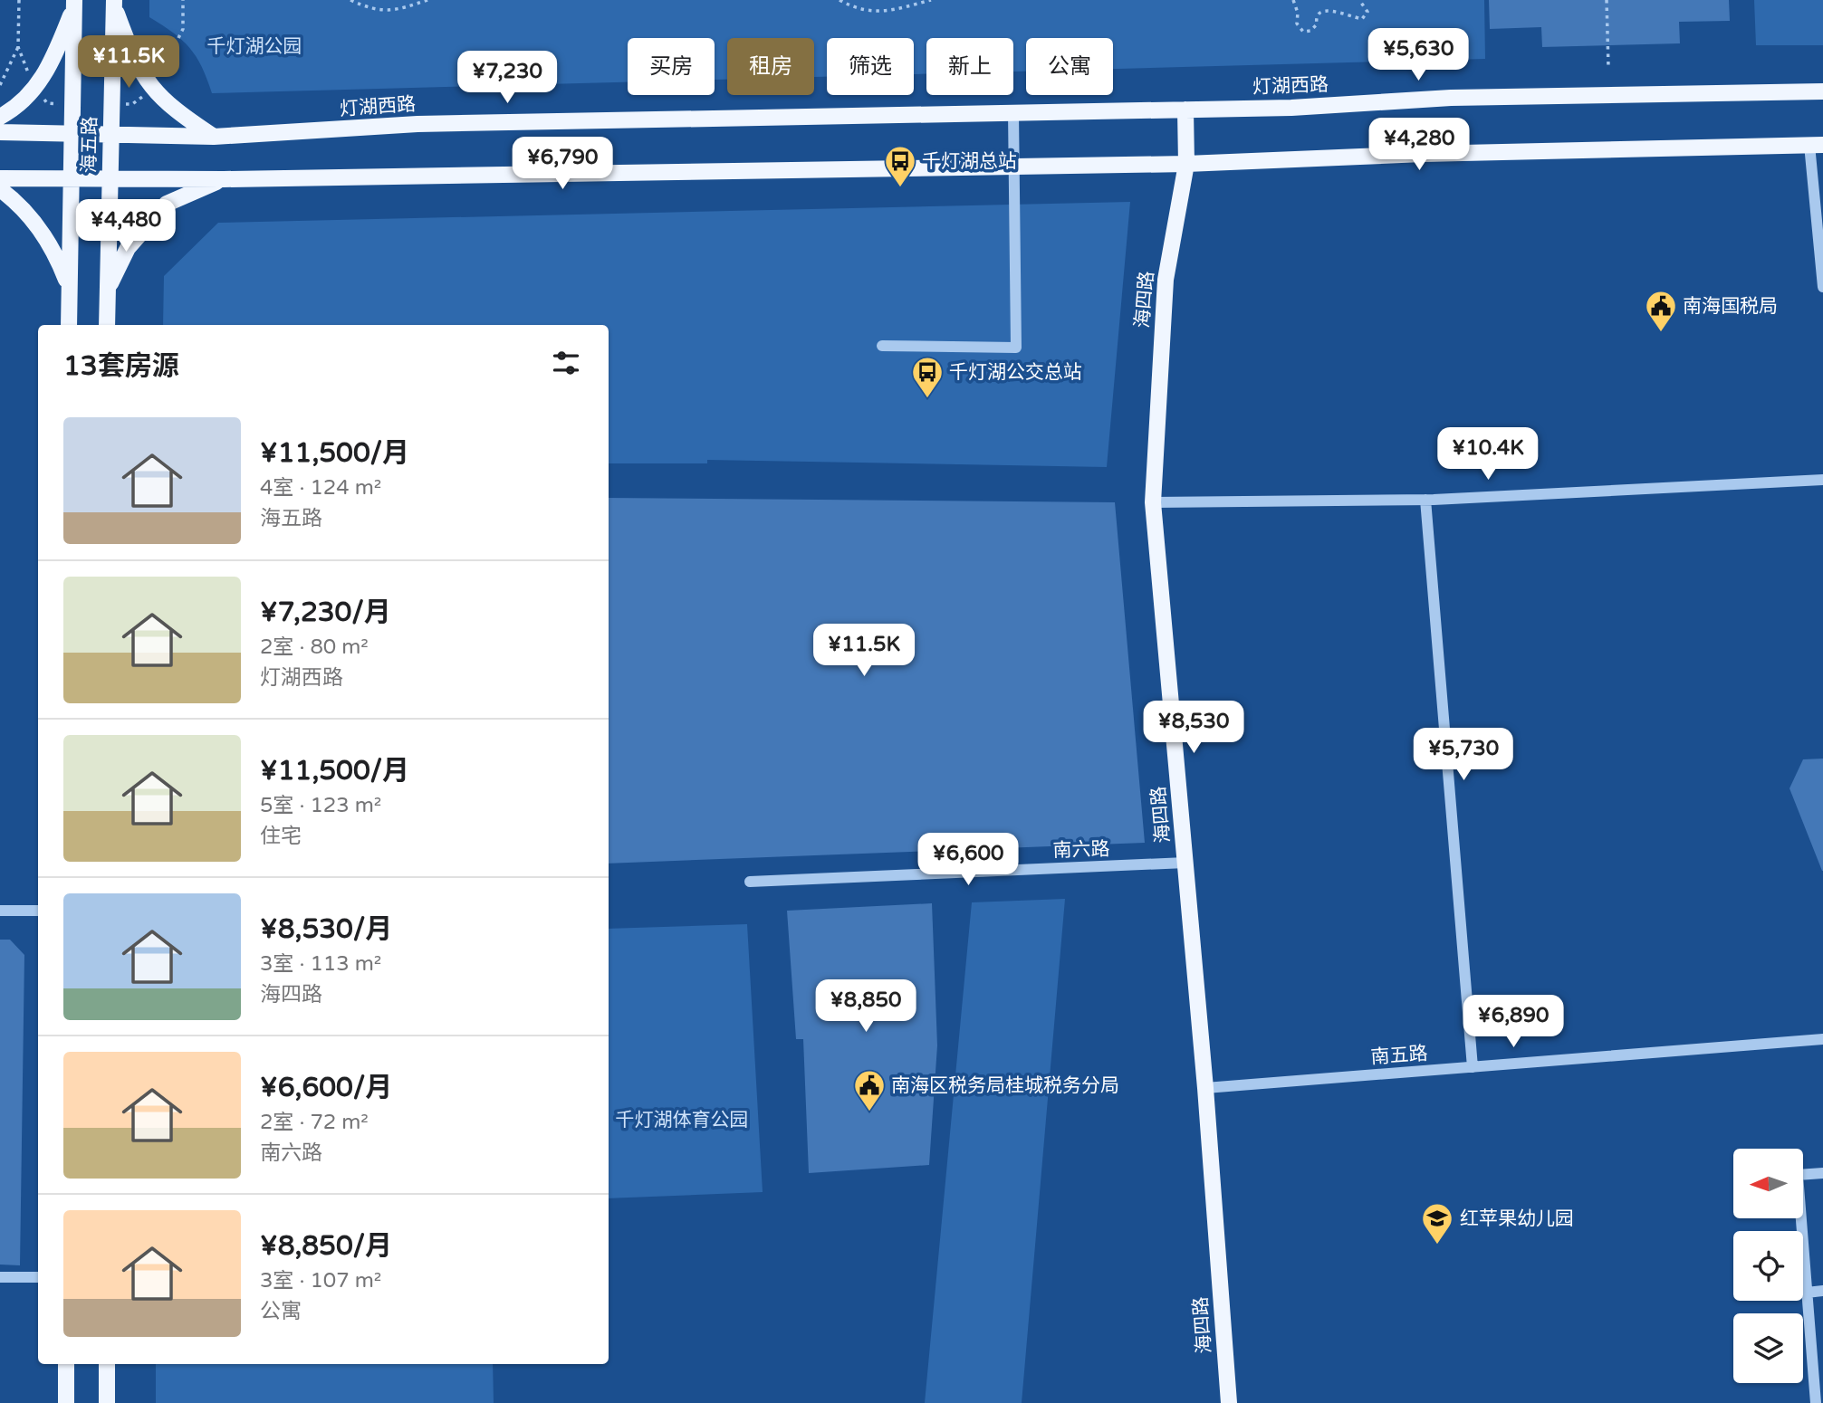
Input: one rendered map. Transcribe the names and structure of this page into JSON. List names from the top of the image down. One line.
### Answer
{"streets":{"main road":["灯湖西路","海五路","海四路"],"street":["南六路","南五路"]},"crossings":[["灯湖西路","海五路"],["灯湖西路","海四路"],["海四路","南六路"],["海四路","南五路"]],"parks":["千灯湖公园","千灯湖体育公园"],"places":{"bus stop":["千灯湖总站","千灯湖公交总站"],"public building":["南海国税局","南海区税务局桂城税务分局"],"school or university":["红苹果幼儿园"]},"north":"left","page":{"price":["¥5,630","¥11.5K","¥7,230","¥4,280","¥6,790","¥4,480","¥10.4K","¥11.5K","¥8,530","¥5,730","¥6,600","¥8,850","¥6,890"],"chip":["买房","租房","筛选","新上","公寓"],"heading":"13套房源","list":[{"name":"¥11,500/月","note":"4室 · 124 m² · 海五路"},{"name":"¥7,230/月","note":"2室 · 80 m² · 灯湖西路"},{"name":"¥11,500/月","note":"5室 · 123 m² · 住宅"},{"name":"¥8,530/月","note":"3室 · 113 m² · 海四路"},{"name":"¥6,600/月","note":"2室 · 72 m² · 南六路"},{"name":"¥8,850/月","note":"3室 · 107 m² · 公寓"}]}}
